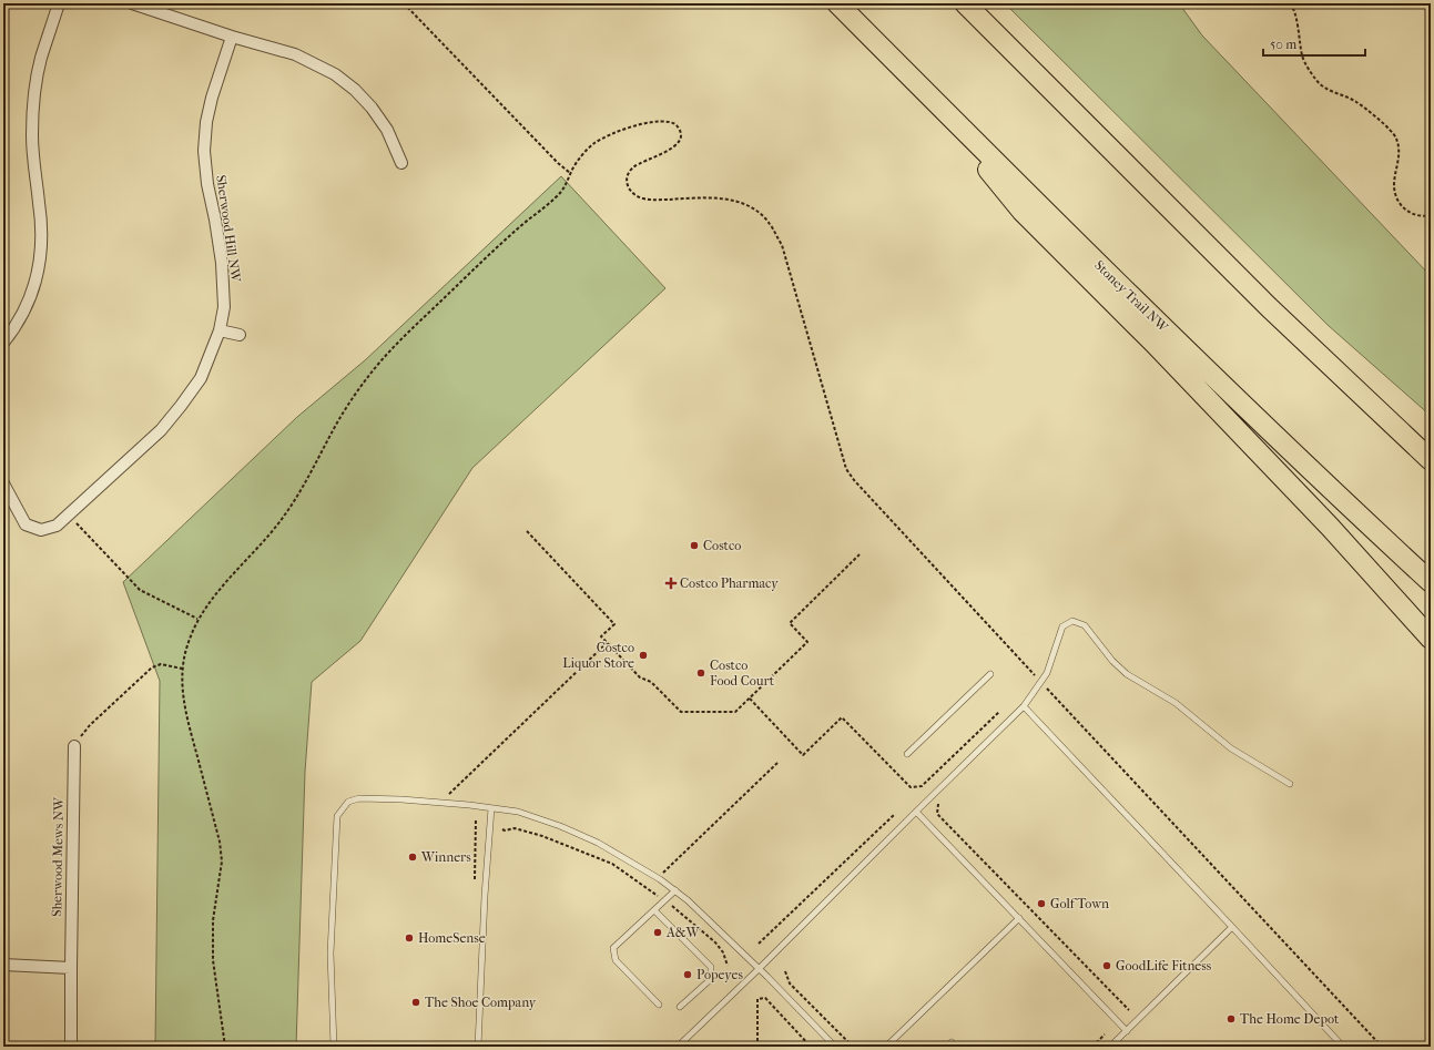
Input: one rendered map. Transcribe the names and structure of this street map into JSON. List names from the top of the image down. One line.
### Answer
{"streets":{"highway":["Stoney Trail NW"],"street":["Sherwood Hill NW","Sherwood Mews NW"]},"places":{"other":["Costco","Costco Liquor Store","Costco Food Court","Winners","Golf Town","A&W","HomeSense","GoodLife Fitness","Popeyes","The Shoe Company","The Home Depot"],"health":["Costco Pharmacy"]},"scale_bar":"50 m"}
